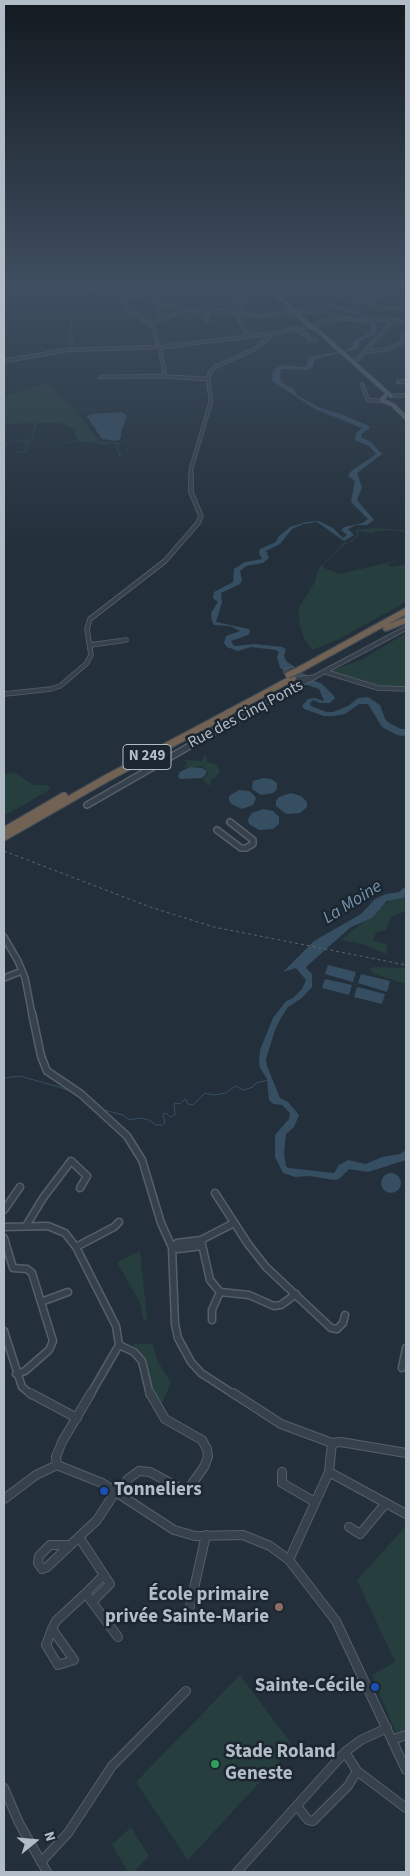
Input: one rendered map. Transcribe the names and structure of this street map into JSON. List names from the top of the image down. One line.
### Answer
{"streets":{"highway":["N 249"],"street":["Rue des Cinq Ponts"]},"water":["La Moine"],"places":["Tonneliers","École primaire privée Sainte-Marie","Sainte-Cécile","Stade Roland Geneste"],"north":"right"}
